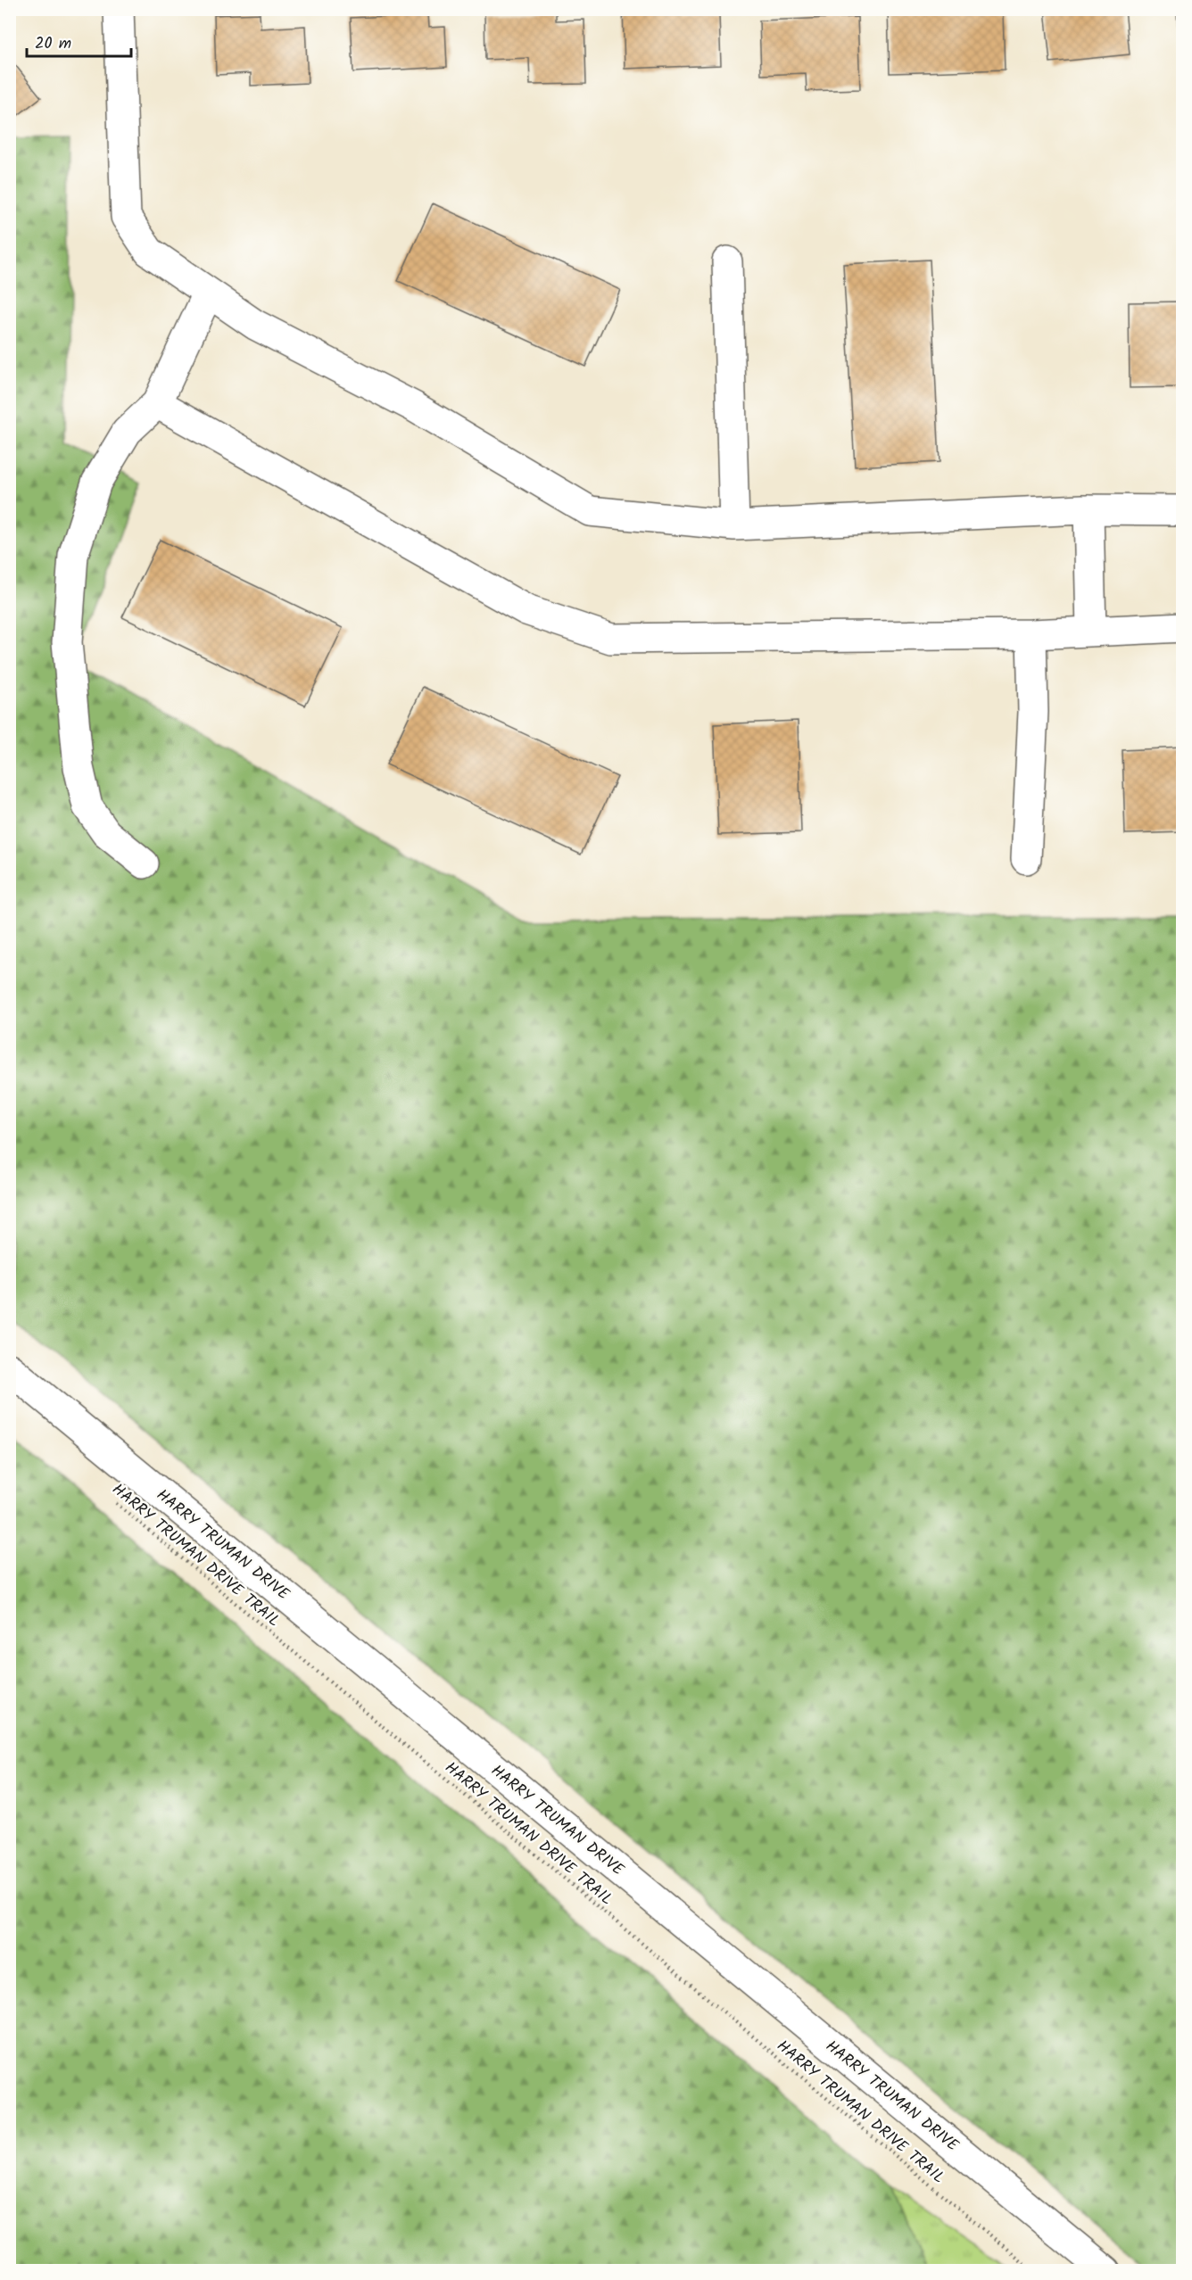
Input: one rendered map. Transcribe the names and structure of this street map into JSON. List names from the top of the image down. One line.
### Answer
{"streets":{"main road":["HARRY TRUMAN DRIVE"],"path":["HARRY TRUMAN DRIVE TRAIL"]},"scale_bar":"20 m"}
